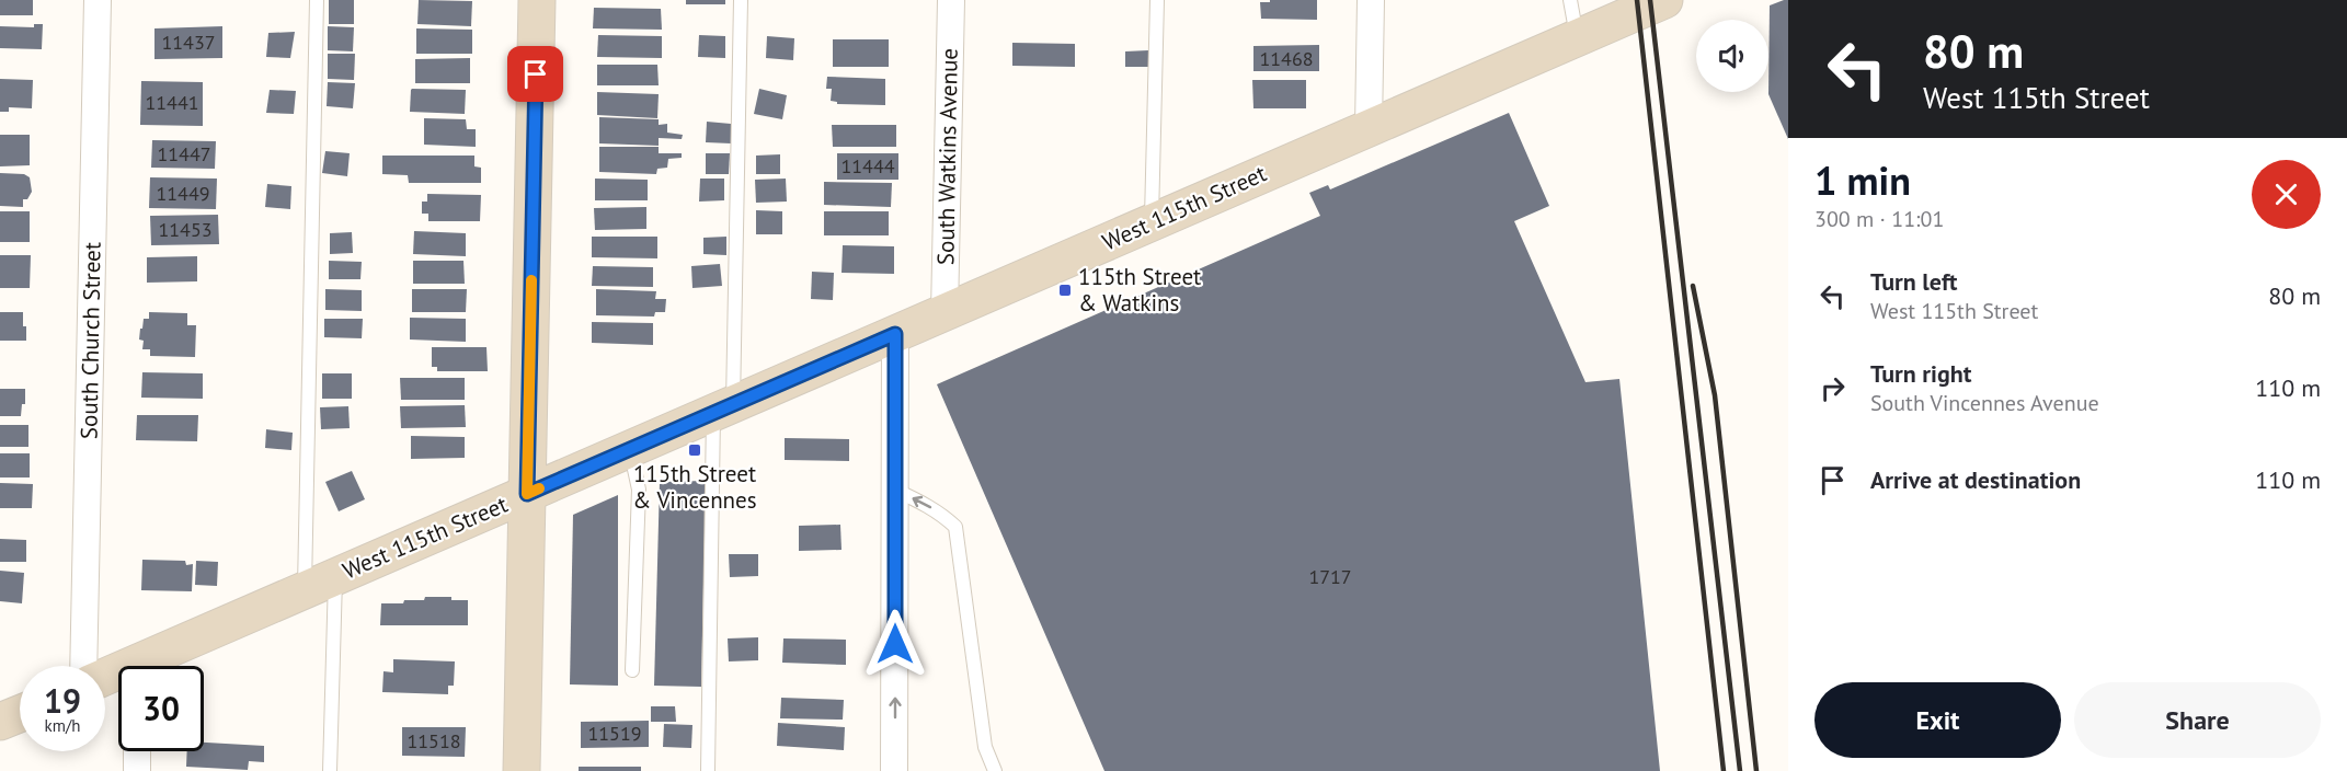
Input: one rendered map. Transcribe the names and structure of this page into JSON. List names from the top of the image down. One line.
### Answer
{"streets":{"street":["South Watkins Avenue","West 115th Street","South Church Street"]},"crossings":[["South Watkins Avenue","West 115th Street"]],"places":{"transit":["115th Street & Watkins","115th Street & Vincennes"]},"house_numbers":["11437","11468","11441","11447","11444","11449","11453","1717","11519","11518"],"page":{"turn":["80 m","West 115th Street"],"heading":["1 min","300 m · 11:01"],"list":[{"name":"Turn left","note":"West 115th Street","value":"80 m"},{"name":"Turn right","note":"South Vincennes Avenue","value":"110 m"},{"name":"Arrive at destination","value":"110 m"}],"speed":"19 km/h","limit":"30","buttons":["Exit","Share"]}}
